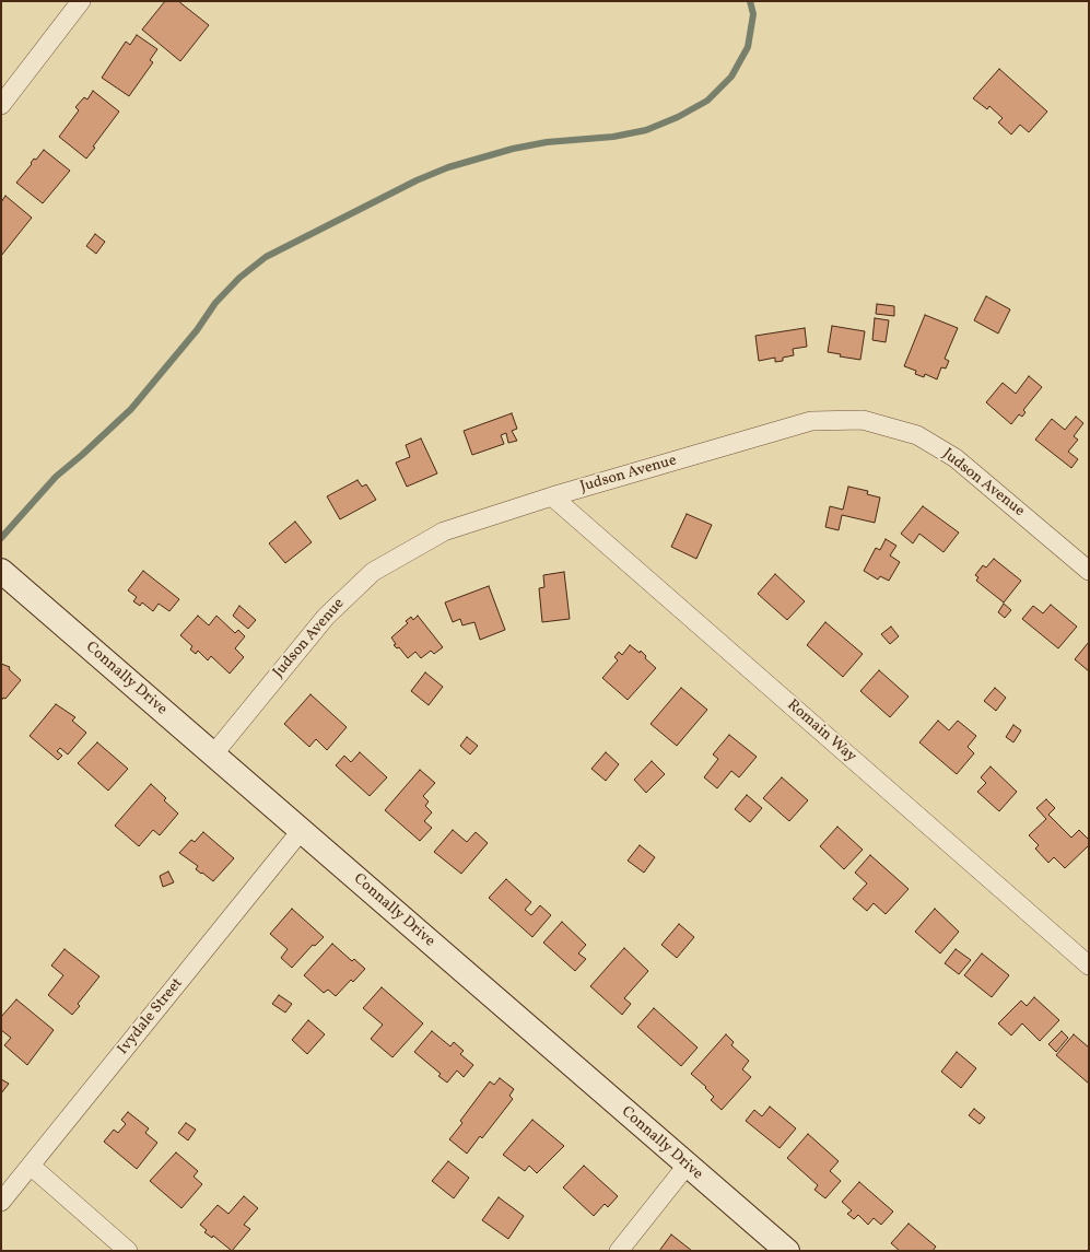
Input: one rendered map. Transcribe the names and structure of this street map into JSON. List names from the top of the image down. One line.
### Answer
{"streets":{"street":["Judson Avenue","Connally Drive","Romain Way","Ivydale Street"]},"crossings":[["Judson Avenue","Connally Drive"],["Judson Avenue","Romain Way"],["Connally Drive","Ivydale Street"]]}
